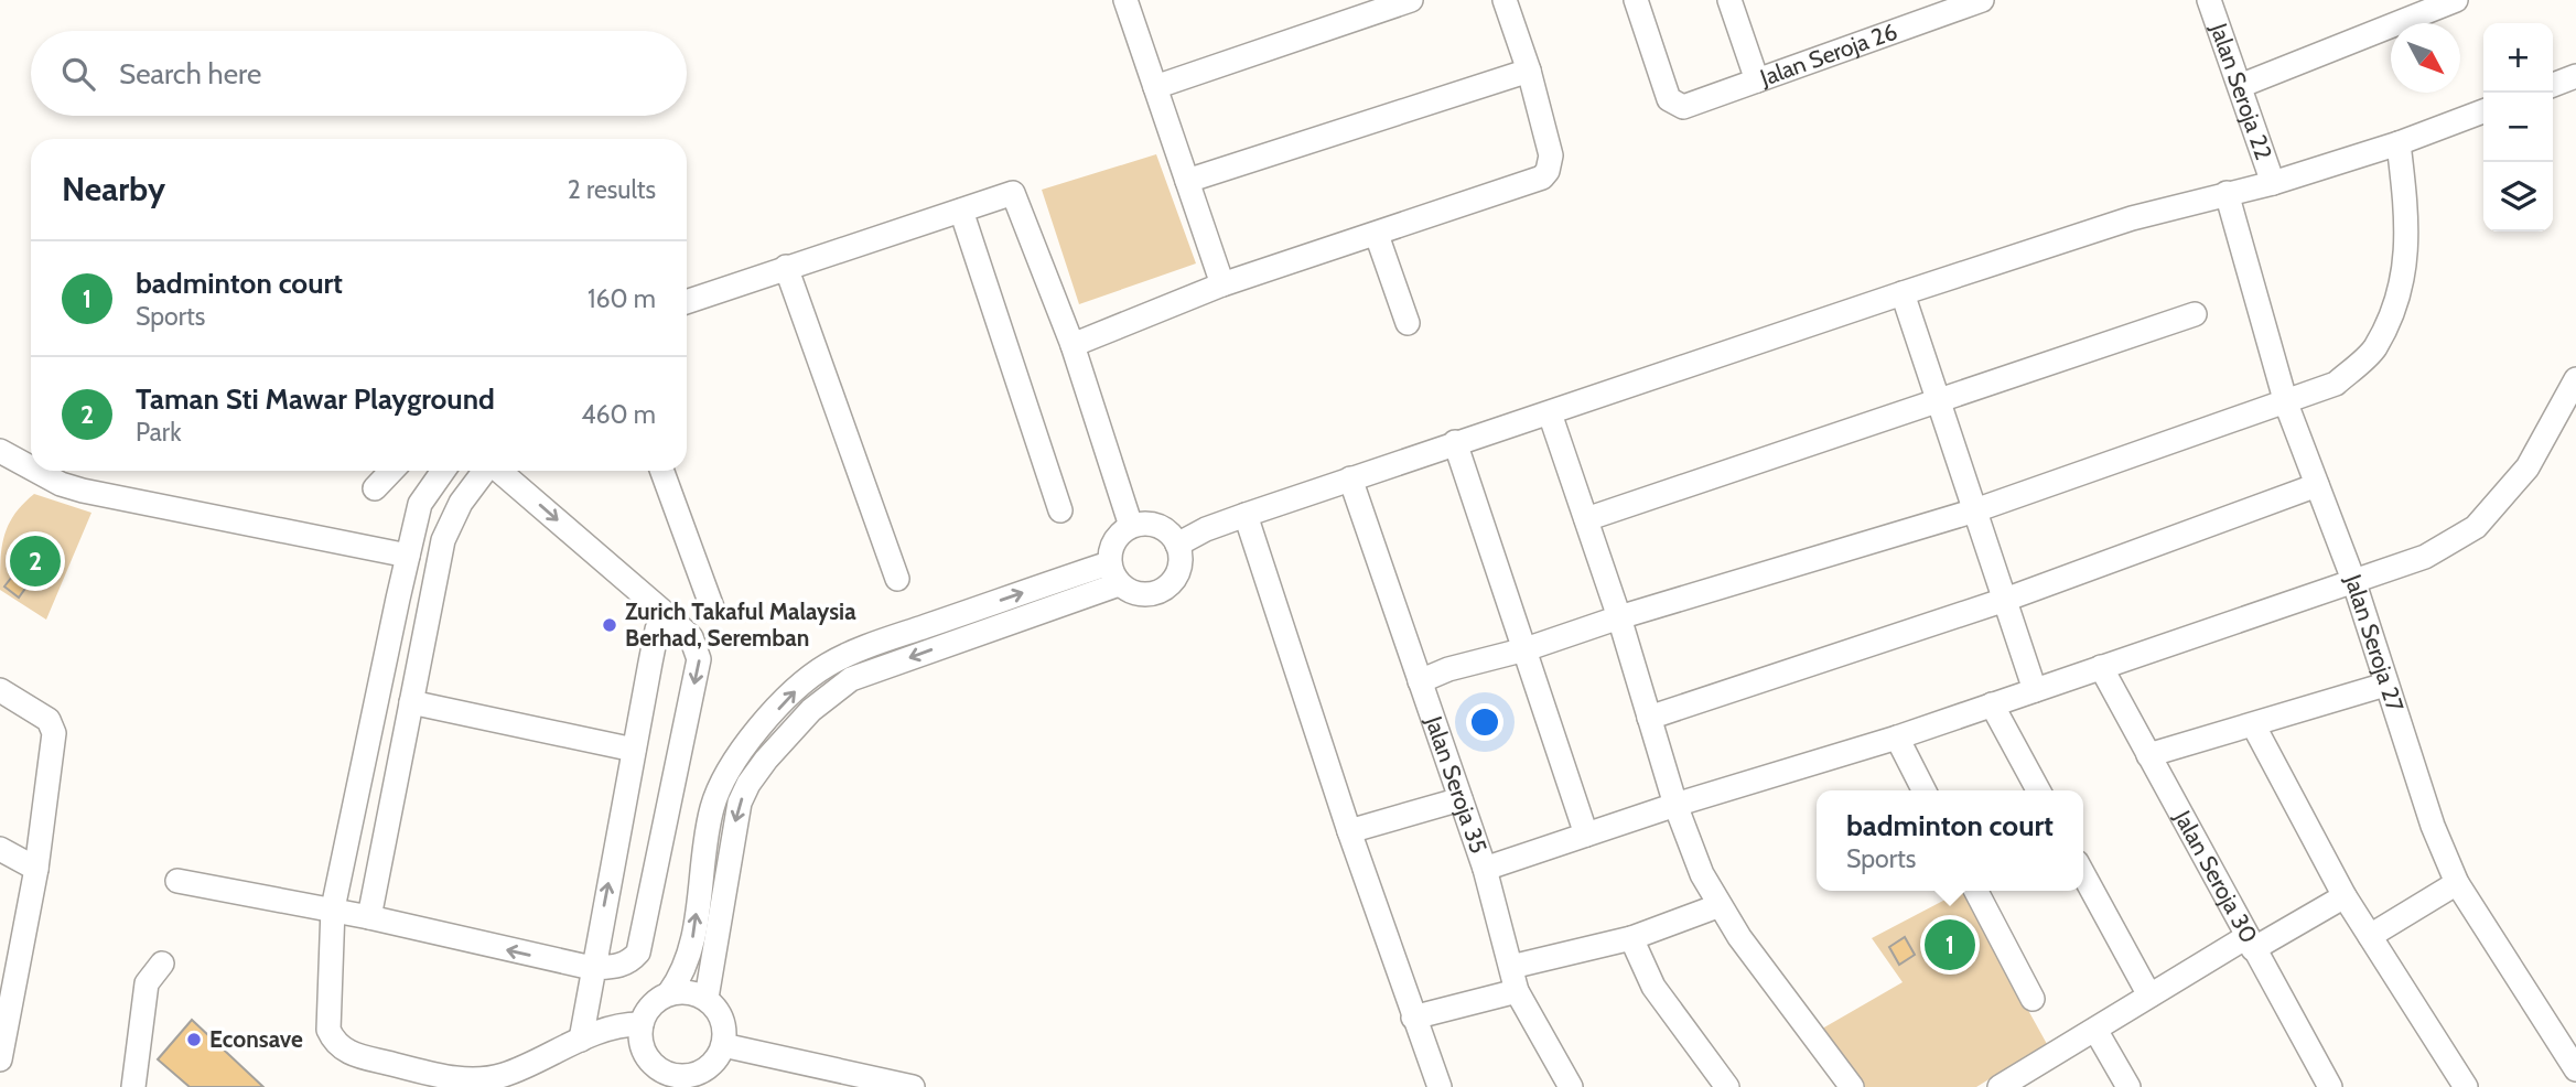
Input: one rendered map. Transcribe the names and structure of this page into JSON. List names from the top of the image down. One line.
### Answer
{"streets":{"street":["Jalan Seroja 26","Jalan Seroja 22","Jalan Seroja 27","Jalan Seroja 35","Jalan Seroja 30"]},"places":["Zurich Takaful Malaysia Berhad, Seremban","Econsave"],"north":"bottom right","page":{"map_buttons":["+","−"],"search":"Search here","heading":["Nearby","2 results"],"list":[{"mark":"1","name":"badminton court","note":"Sports","value":"160 m"},{"mark":"2","name":"Taman Sti Mawar Playground","note":"Park","value":"460 m"}],"pins":["2","1"],"popup":["badminton court","Sports"]}}
